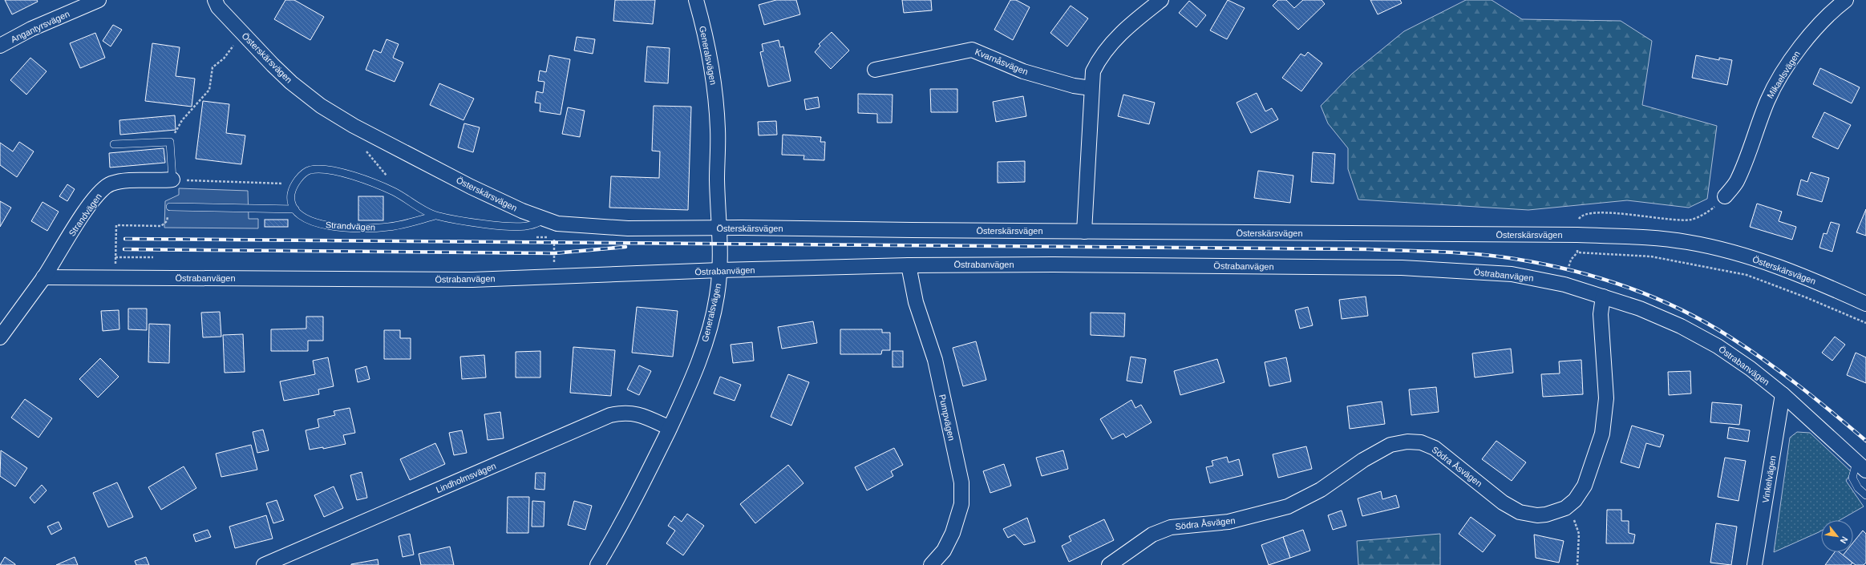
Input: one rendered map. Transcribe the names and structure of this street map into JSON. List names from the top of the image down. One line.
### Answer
{"streets":{"street":["Angantyrsvägen","Generalsvägen","Österskärsvägen","Kvarnåsvägen","Mikaelsvägen","Strandvägen","Östrabanvägen","Pumpvägen","Södra Åsvägen","Lindholmsvägen","Vinkelvägen"]},"crossings":[["Generalsvägen","Österskärsvägen"],["Generalsvägen","Östrabanvägen"],["Generalsvägen","Lindholmsvägen"],["Österskärsvägen","Strandvägen"],["Strandvägen","Östrabanvägen"],["Östrabanvägen","Pumpvägen"],["Östrabanvägen","Södra Åsvägen"],["Östrabanvägen","Vinkelvägen"]],"north":"bottom right"}
